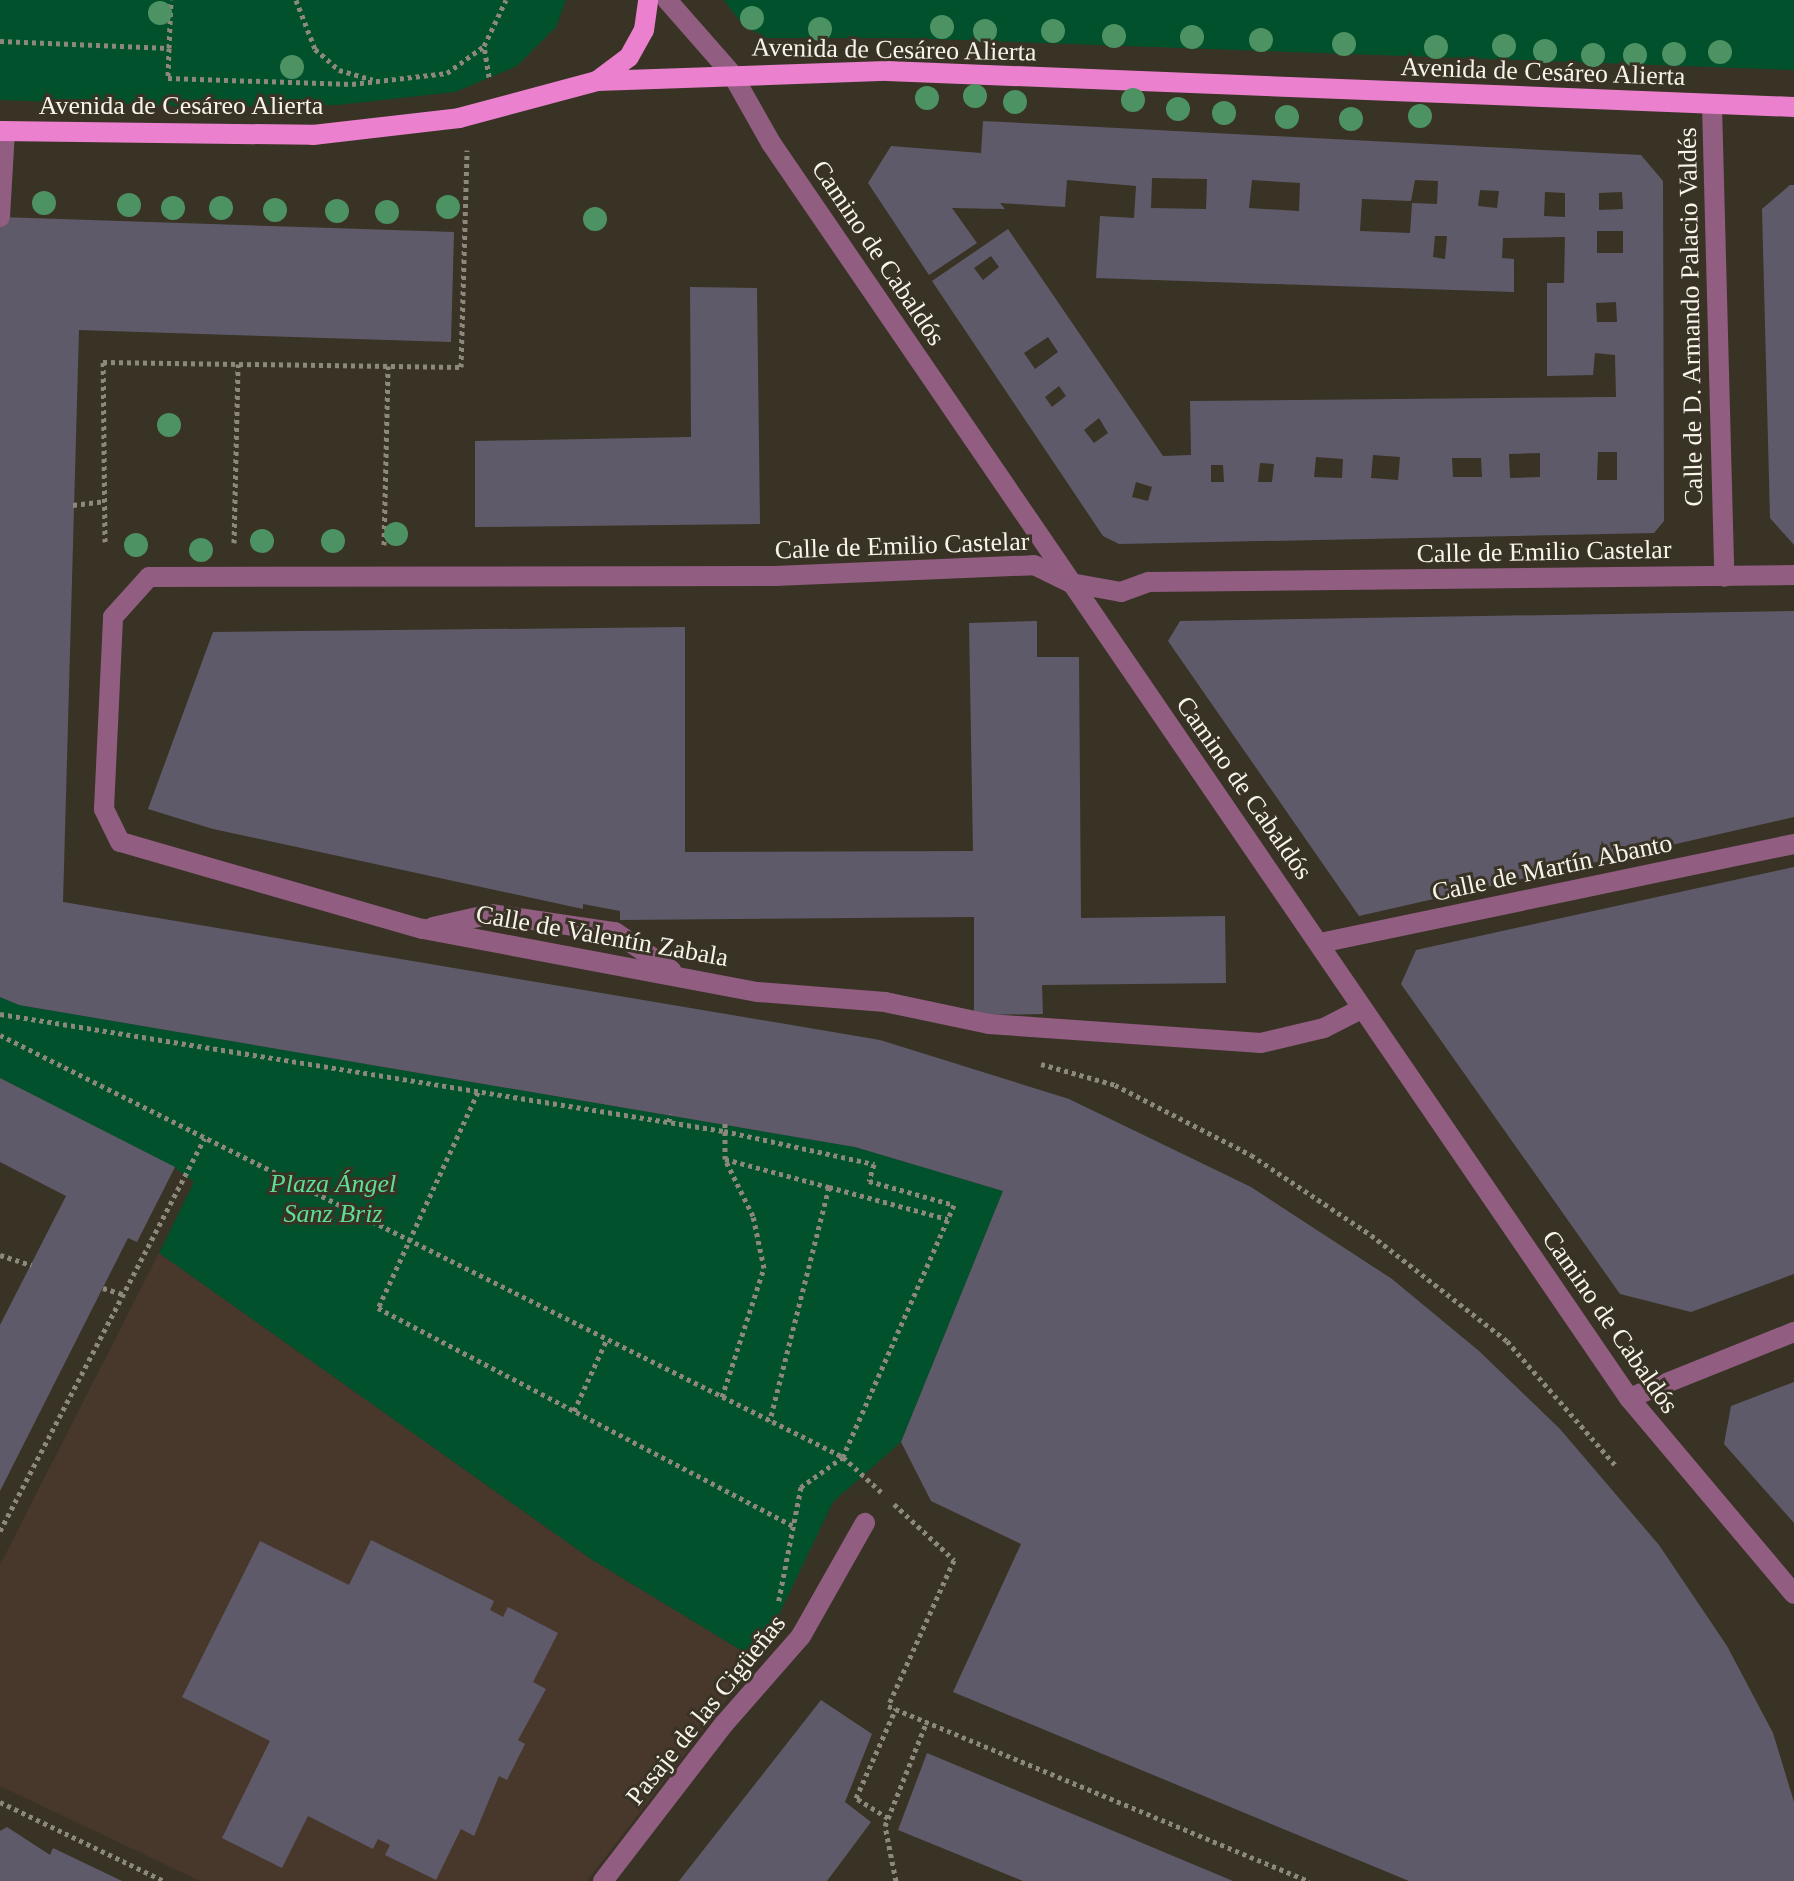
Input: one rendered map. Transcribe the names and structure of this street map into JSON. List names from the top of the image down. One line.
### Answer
{"streets":{"main road":["Avenida de Cesáreo Alierta"],"street":["Camino de Cabaldós","Calle de D. Armando Palacio Valdés","Calle de Emilio Castelar","Calle de Martín Abanto","Calle de Valentín Zabala","Pasaje de las Cigüeñas"]},"crossings":[["Avenida de Cesáreo Alierta","Camino de Cabaldós"],["Avenida de Cesáreo Alierta","Calle de D. Armando Palacio Valdés"],["Camino de Cabaldós","Calle de Emilio Castelar"],["Camino de Cabaldós","Calle de Martín Abanto"],["Camino de Cabaldós","Calle de Valentín Zabala"],["Calle de D. Armando Palacio Valdés","Calle de Emilio Castelar"],["Calle de Emilio Castelar","Calle de Valentín Zabala"]],"parks":["Plaza Ángel Sanz Briz"]}
